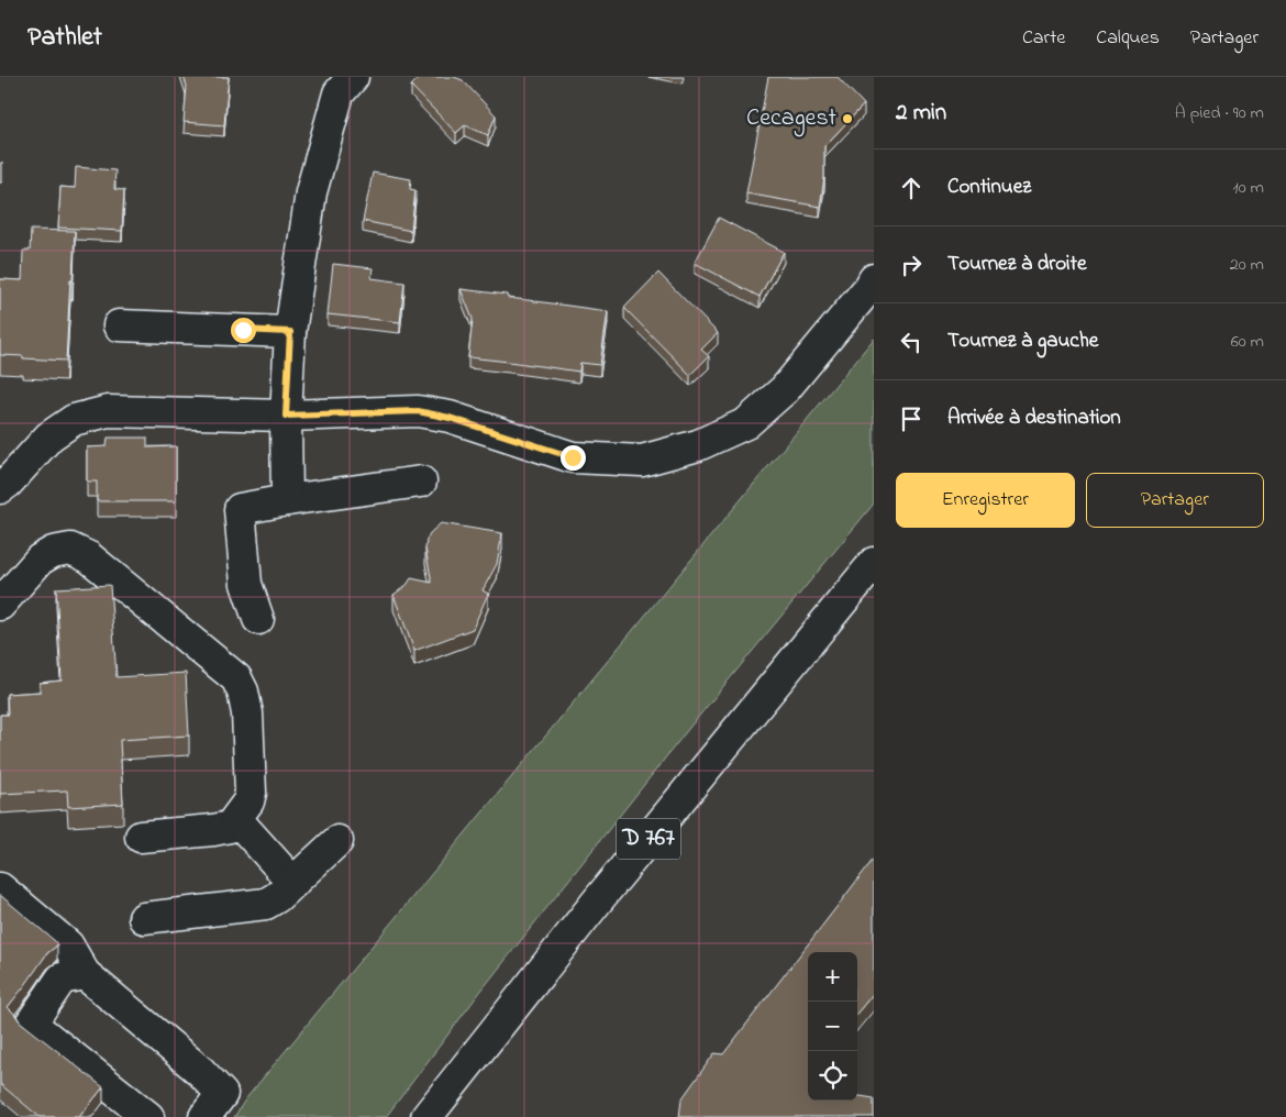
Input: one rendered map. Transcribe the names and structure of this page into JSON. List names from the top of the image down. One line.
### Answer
{"streets":{"street":["D 767"]},"places":["Cecagest"],"page":{"header":"Pathlet","nav":["Carte","Calques","Partager"],"heading":["2 min","À pied · 90 m"],"list":[["Continuez","10 m"],["Tournez à droite","20 m"],["Tournez à gauche","60 m"],"Arrivée à destination"],"buttons":["Enregistrer","Partager"],"map_buttons":["+","−"]}}
